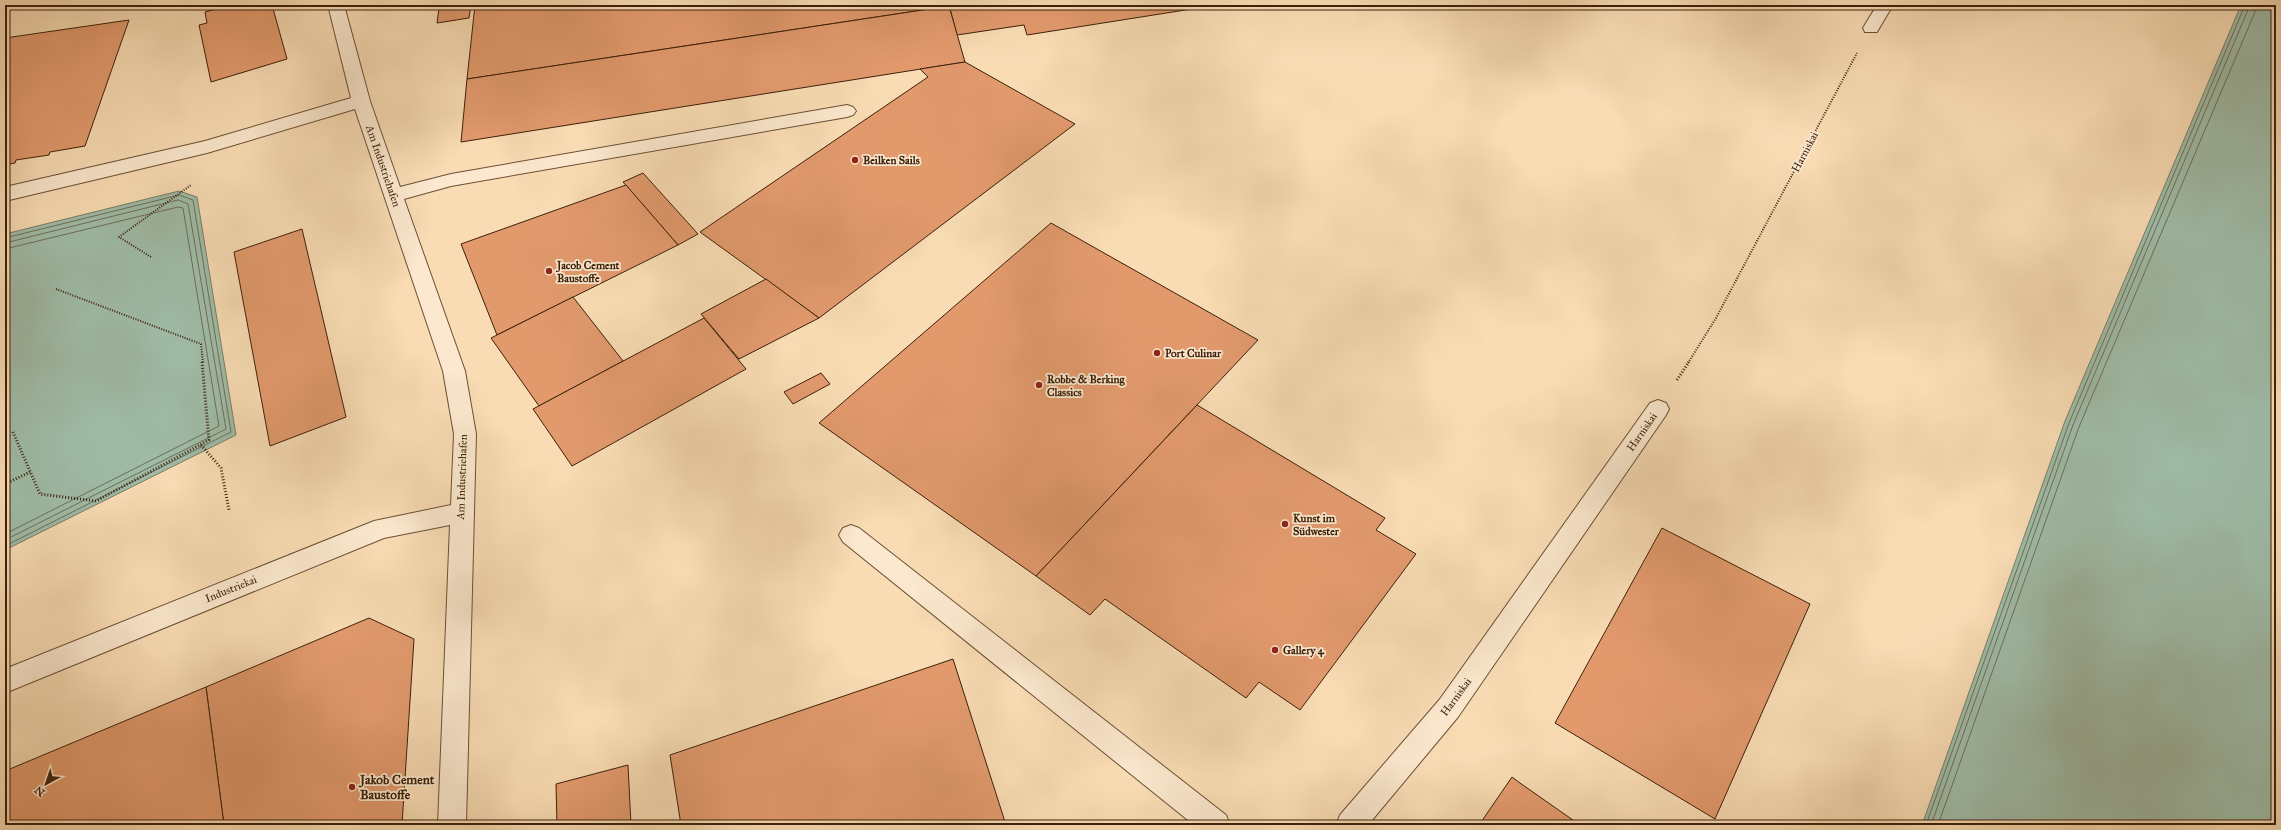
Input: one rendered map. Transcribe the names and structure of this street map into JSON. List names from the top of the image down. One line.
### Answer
{"streets":{"lane":["Harniskai","Am Industriehafen","Industriekai"]},"crossings":[["Am Industriehafen","Industriekai"]],"places":["Beilken Sails","Jacob Cement Baustoffe","Port Culinar","Robbe & Berking Classics","Kunst im Südwester","Gallery 4","Jakob Cement Baustoffe"],"north":"bottom left"}
